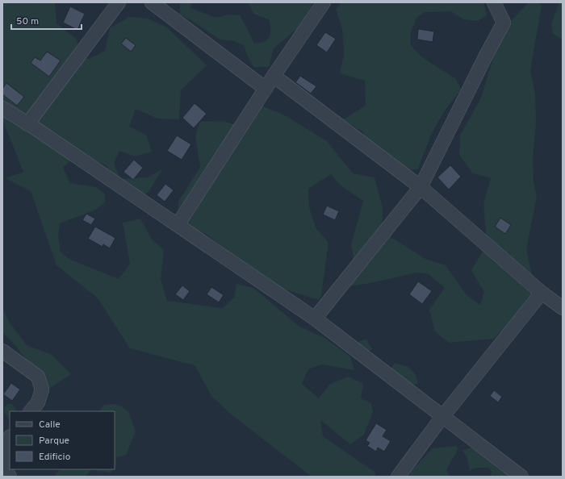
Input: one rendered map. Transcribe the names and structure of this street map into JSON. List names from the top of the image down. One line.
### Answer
{"legend":["Calle","Parque","Edificio"],"scale_bar":"50 m"}
